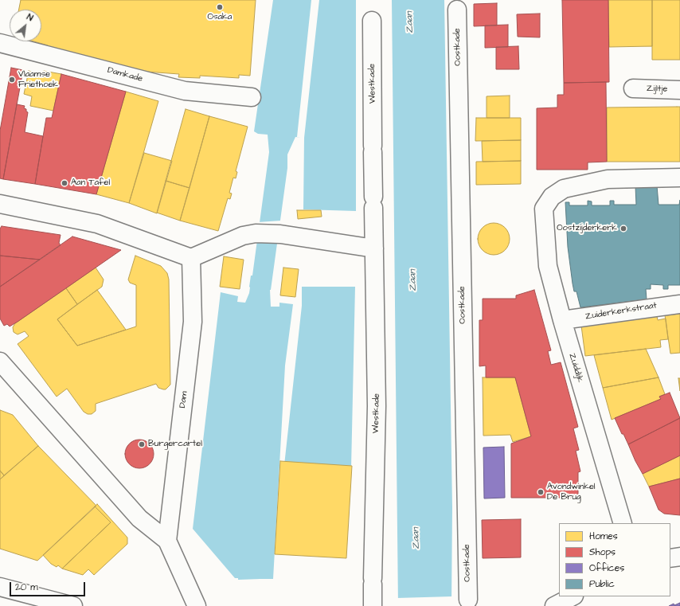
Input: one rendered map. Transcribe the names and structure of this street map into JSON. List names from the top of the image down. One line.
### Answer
{"streets":{"street":["Oostkade","Damkade","Westkade","Zijltje","Zuiderkerkstraat","Zuiddijk","Dam"]},"crossings":[["Zuiderkerkstraat","Zuiddijk"]],"water":["Zaan"],"places":["Osaka","Vlaamse Friethoek","Aan Tafel","Oostzijderkerk","Burgercartel","Avondwinkel De Brug"],"legend":["Homes","Shops","Offices","Public"],"scale_bar":"20 m","north":"top right"}
